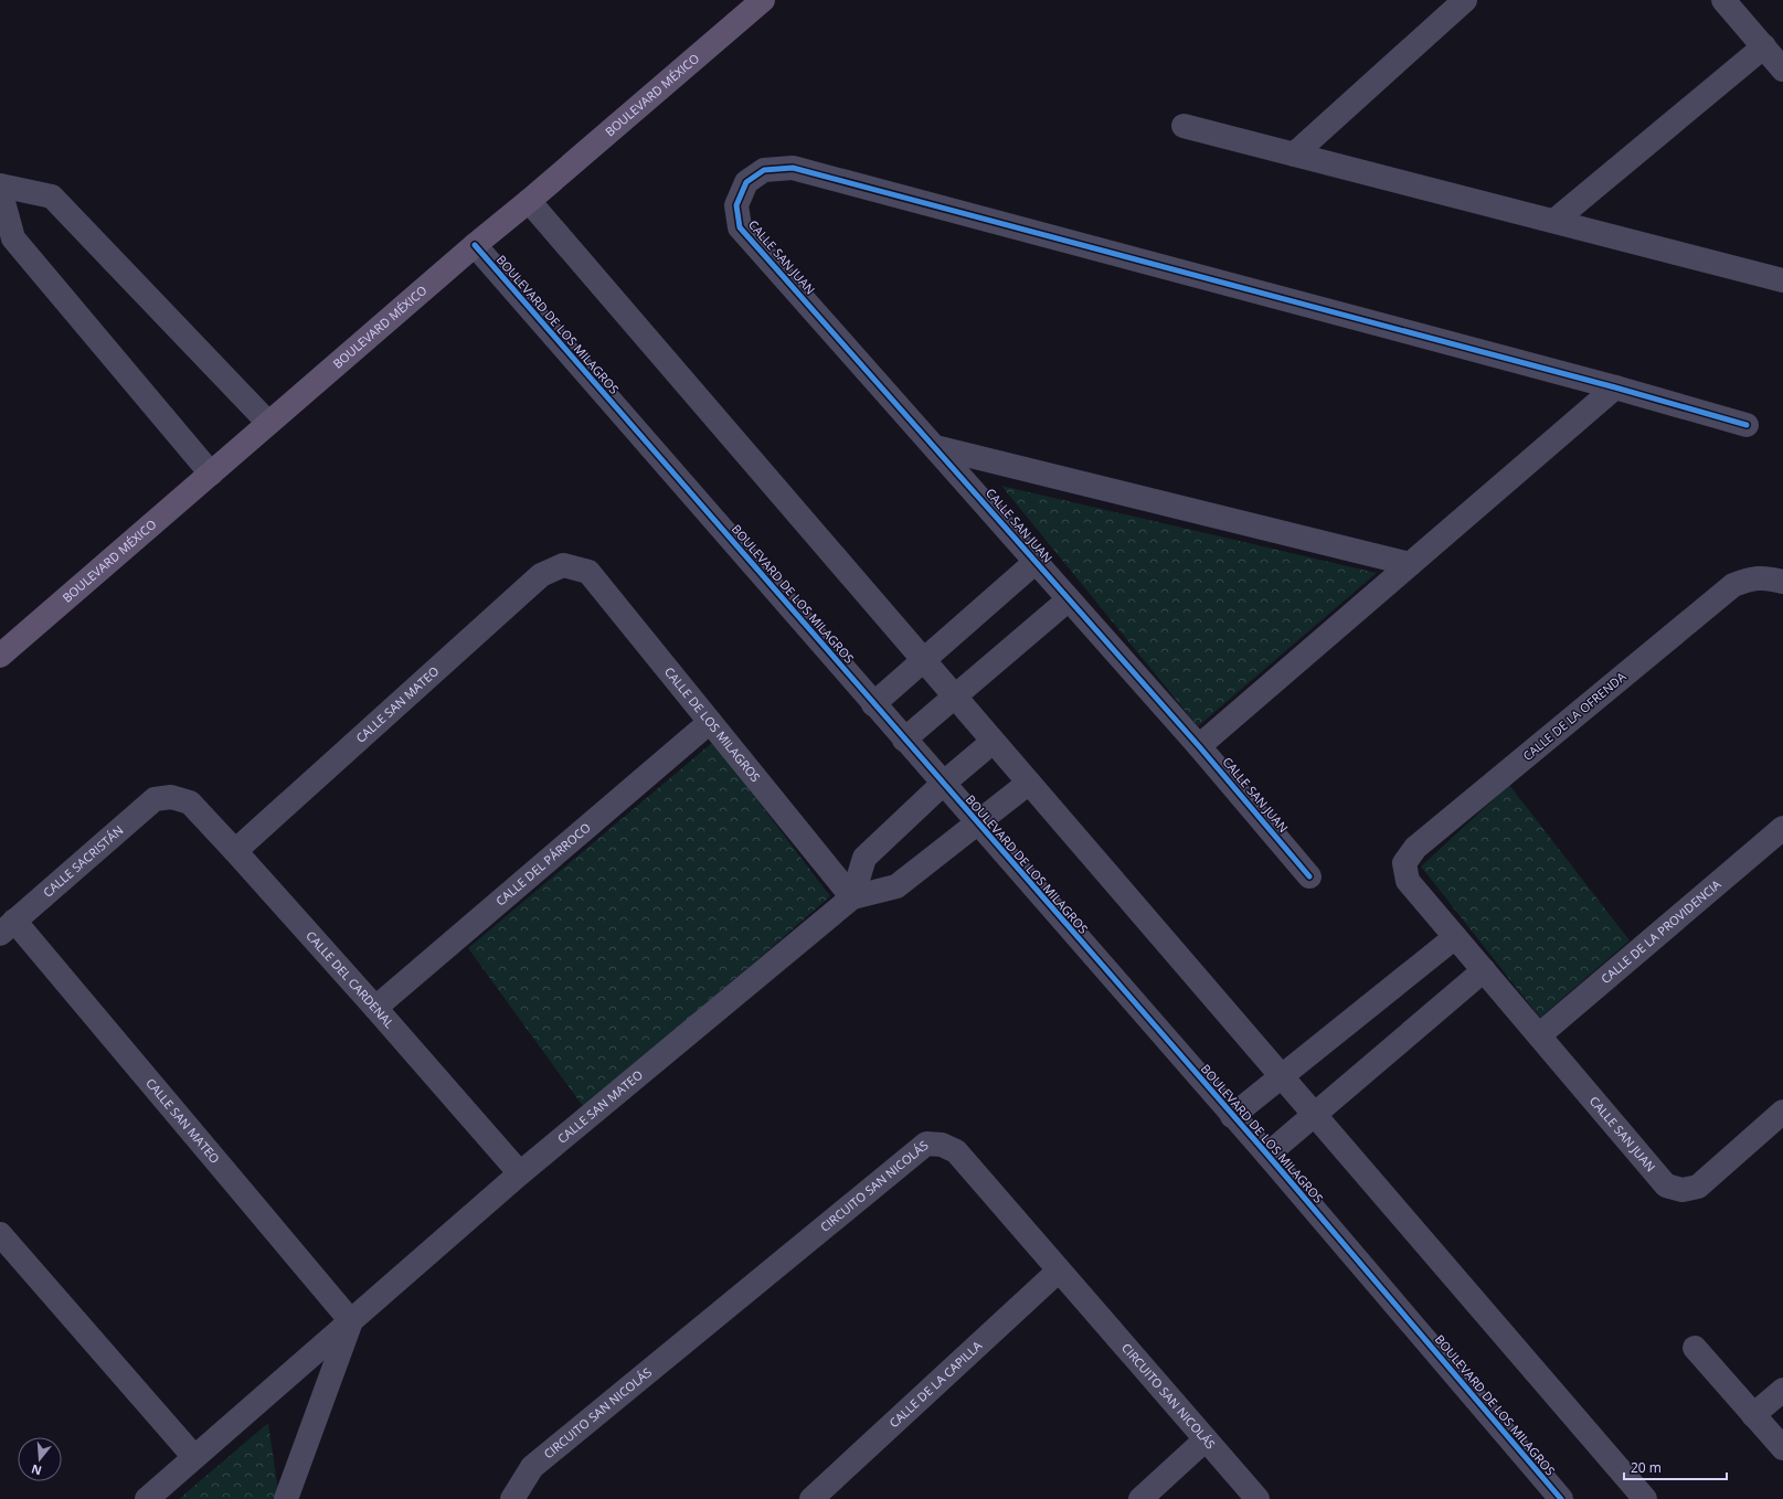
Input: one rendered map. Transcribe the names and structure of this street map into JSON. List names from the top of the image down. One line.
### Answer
{"streets":{"main road":["BOULEVARD MÉXICO"],"street":["CALLE SAN JUAN","BOULEVARD DE LOS MILAGROS","CALLE SAN MATEO","CALLE DE LA OFRENDA","CALLE DE LOS MILAGROS","CALLE SACRISTÁN","CALLE DEL PÁRROCO","CALLE DE LA PROVIDENCIA","CALLE DEL CARDENAL","CIRCUITO SAN NICOLÁS","CALLE DE LA CAPILLA"]},"crossings":[["BOULEVARD MÉXICO","BOULEVARD DE LOS MILAGROS"],["CALLE SAN JUAN","CALLE DE LA OFRENDA"],["CALLE SAN JUAN","CALLE DE LA PROVIDENCIA"],["BOULEVARD DE LOS MILAGROS","CALLE SAN MATEO"],["CALLE SAN MATEO","CALLE DE LOS MILAGROS"],["CALLE SAN MATEO","CALLE SACRISTÁN"],["CALLE SAN MATEO","CALLE DEL CARDENAL"],["CALLE DE LOS MILAGROS","CALLE DEL PÁRROCO"],["CALLE SACRISTÁN","CALLE DEL CARDENAL"],["CALLE DEL PÁRROCO","CALLE DEL CARDENAL"],["CIRCUITO SAN NICOLÁS","CALLE DE LA CAPILLA"]],"scale_bar":"20 m","north":"bottom"}
